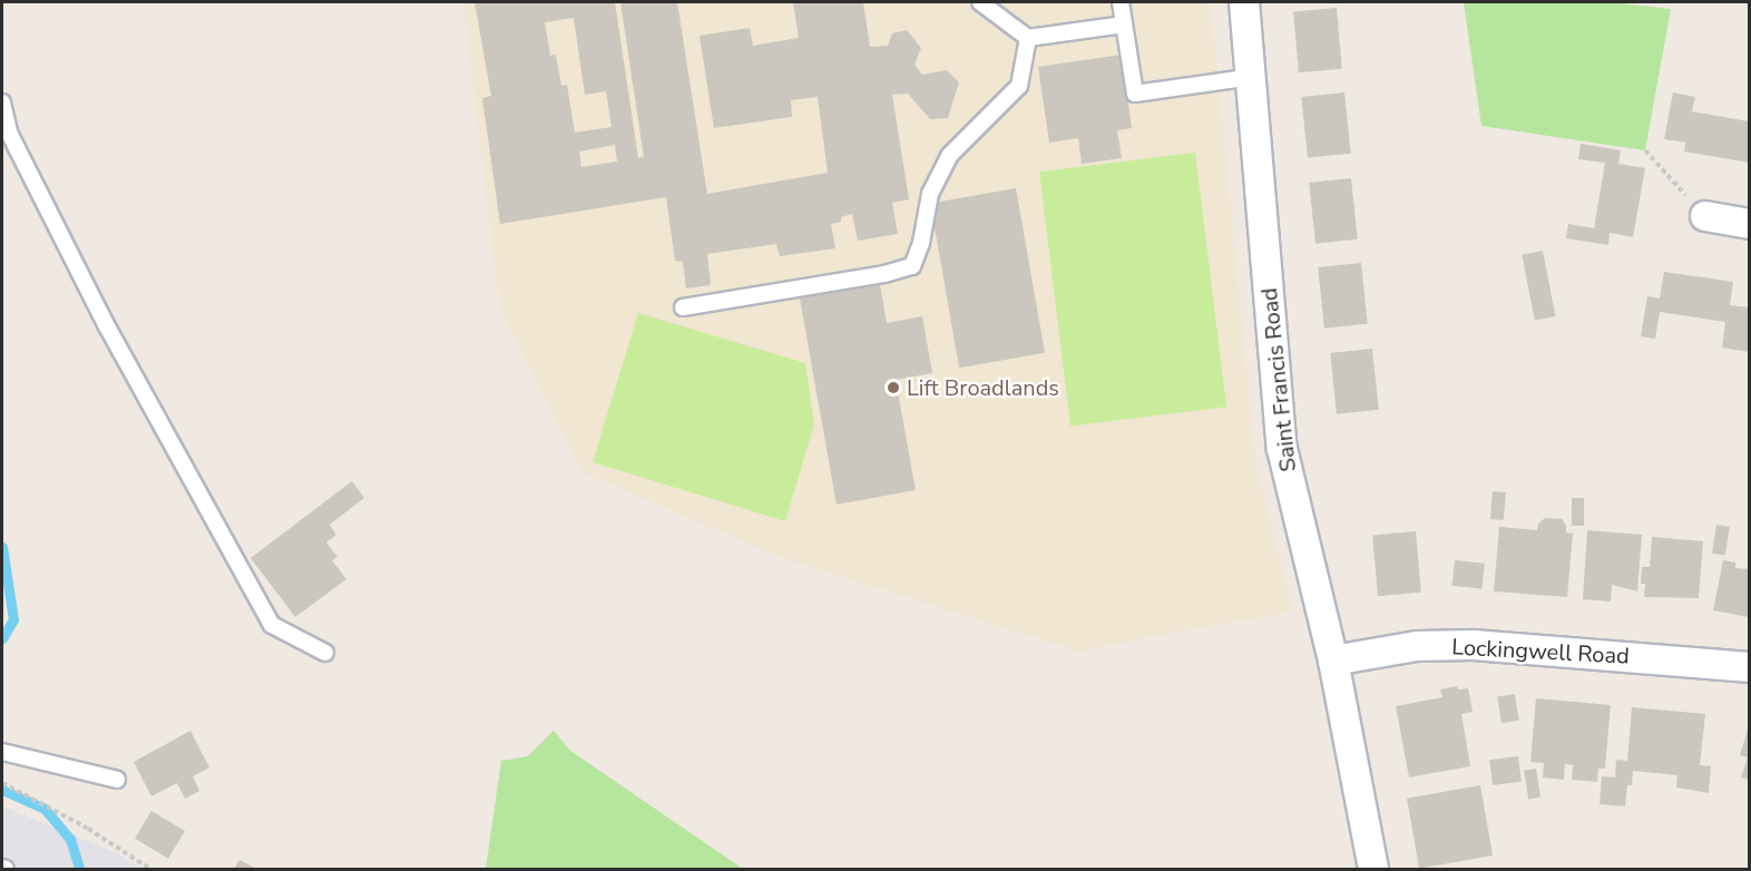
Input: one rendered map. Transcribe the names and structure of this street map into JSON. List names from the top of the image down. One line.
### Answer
{"streets":{"street":["Saint Francis Road","Lockingwell Road"]},"crossings":[["Saint Francis Road","Lockingwell Road"]],"places":["Lift Broadlands"]}
